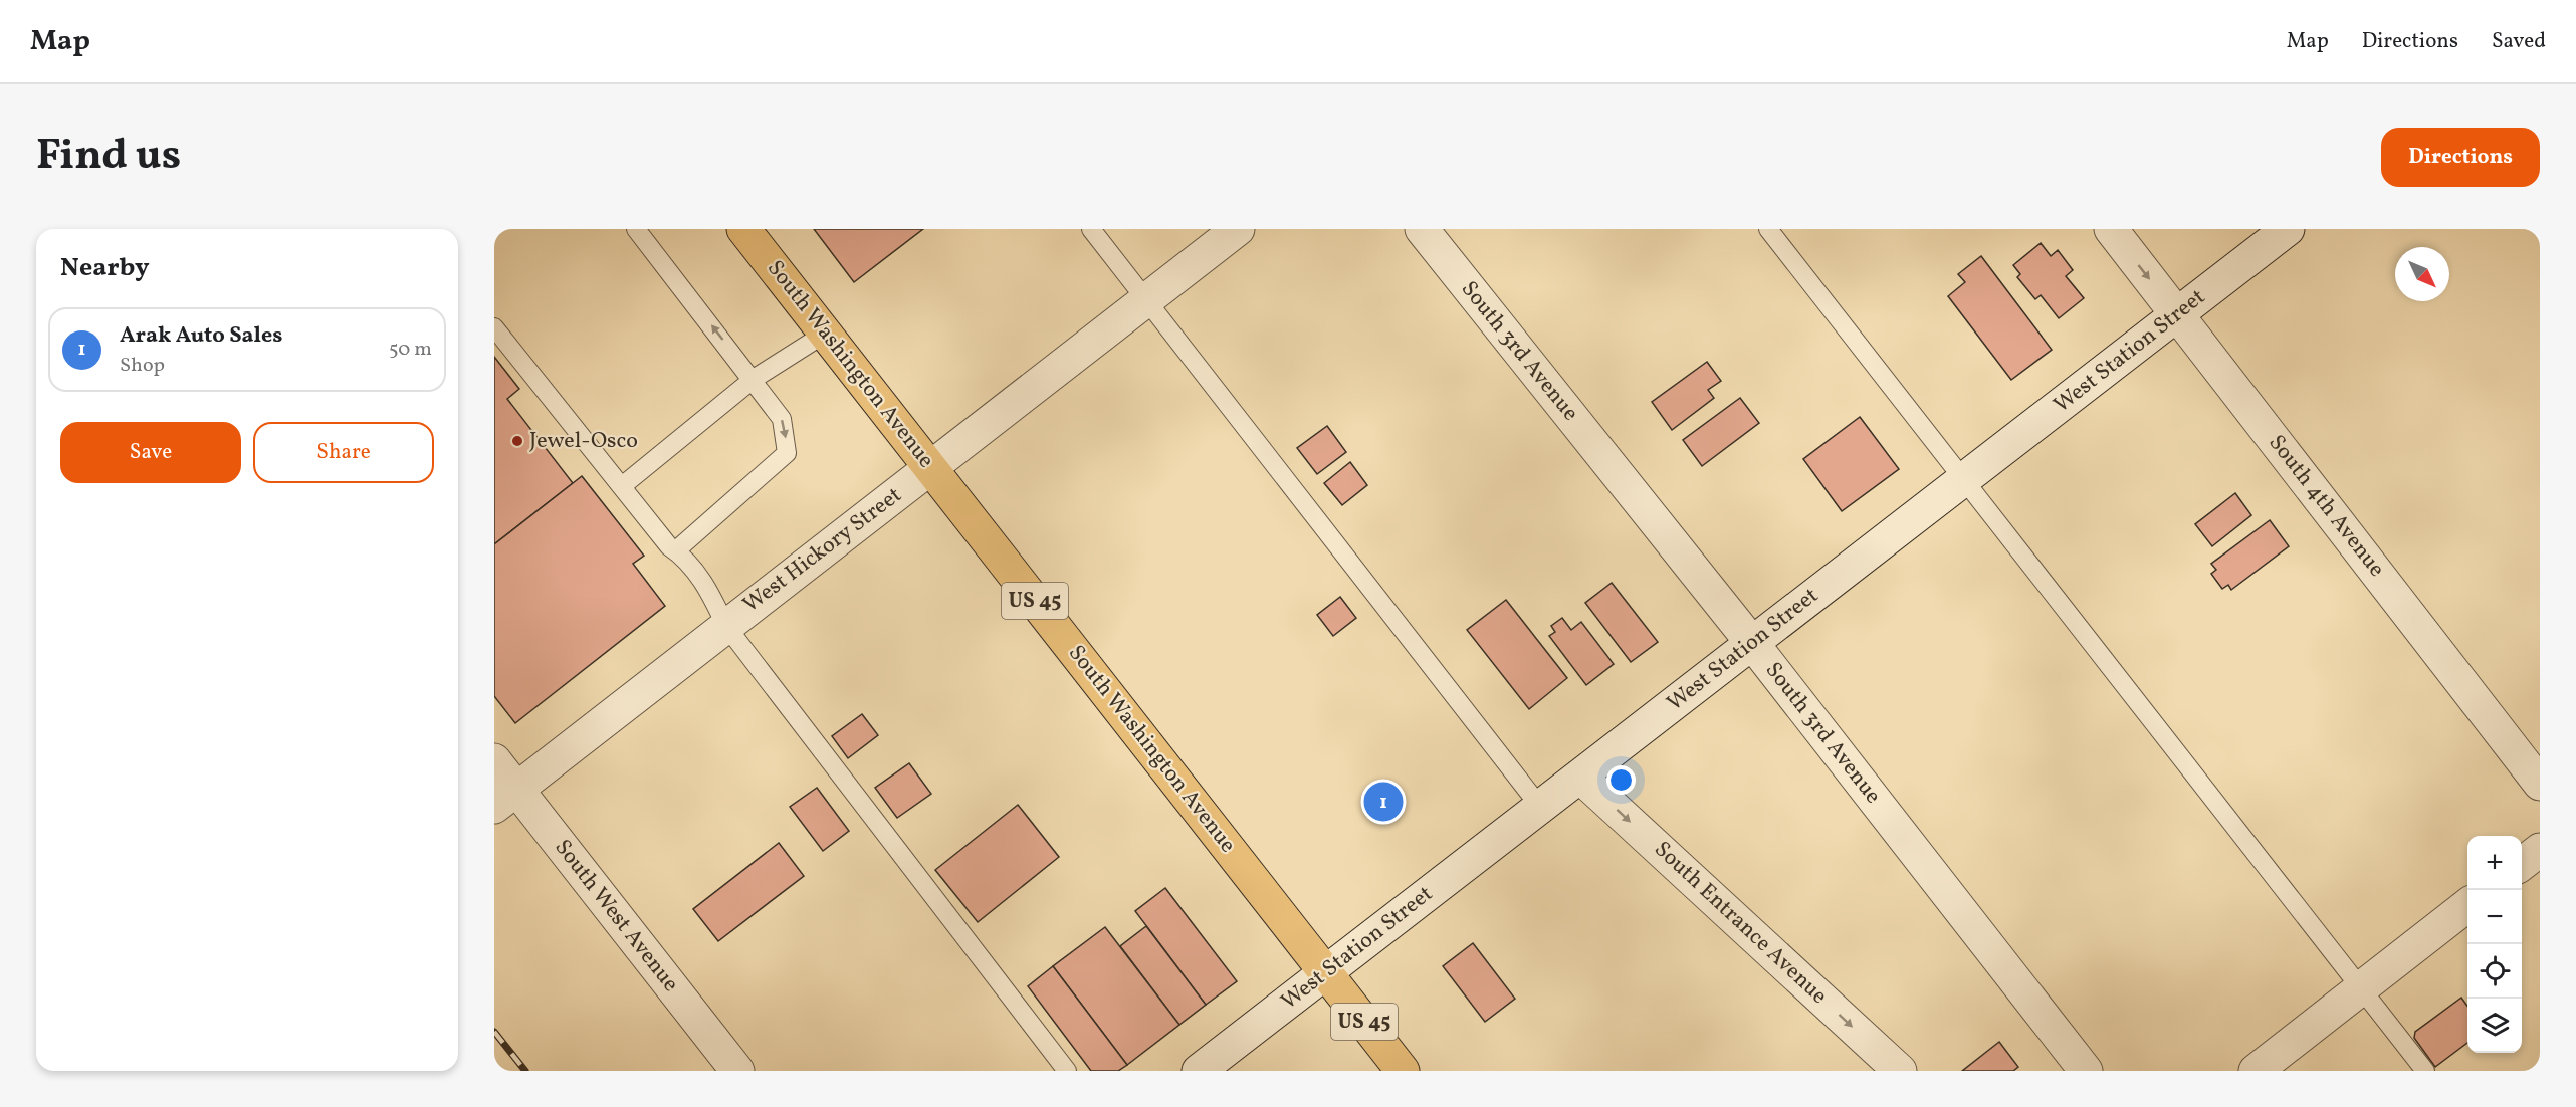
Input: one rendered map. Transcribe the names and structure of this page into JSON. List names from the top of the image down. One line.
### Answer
{"streets":{"main road":["South Washington Avenue","US 45"],"street":["South 3rd Avenue","West Station Street","South 4th Avenue","West Hickory Street","South West Avenue","South Entrance Avenue"]},"crossings":[["South 3rd Avenue","West Station Street"],["West Station Street","South Washington Avenue"],["West Station Street","South 4th Avenue"],["West Station Street","South Entrance Avenue"],["South Washington Avenue","West Hickory Street"],["West Hickory Street","South West Avenue"]],"one_way":["South Entrance Avenue"],"places":["Jewel-Osco"],"north":"bottom right","page":{"header":"Map","nav":["Map","Directions","Saved"],"title":"Find us","buttons":["Directions",["Save","Share"]],"heading":"Nearby","list":[{"mark":"1","name":"Arak Auto Sales","note":"Shop","value":"50 m"}],"pins":"1","map_buttons":["+","−"]}}
